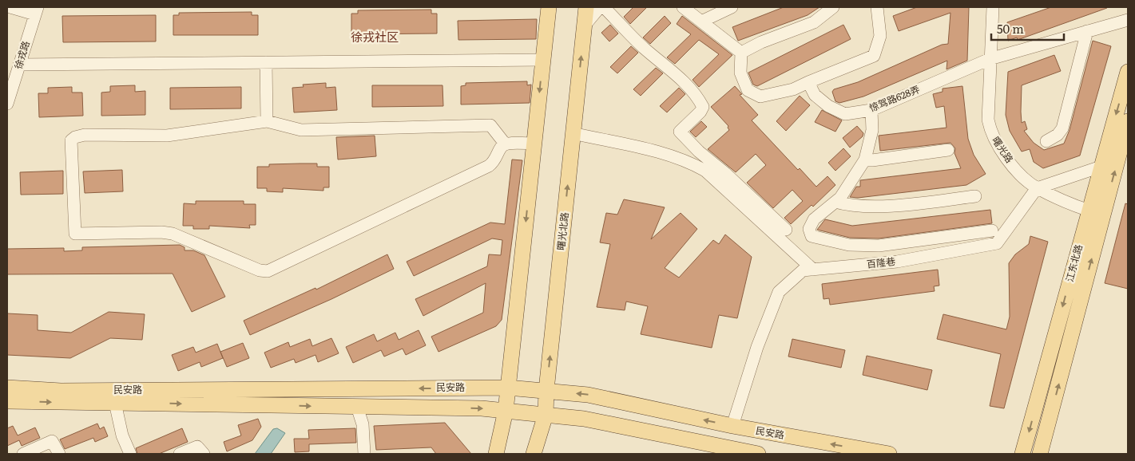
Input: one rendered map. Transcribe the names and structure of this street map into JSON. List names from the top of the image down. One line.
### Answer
{"streets":{"main road":["曙光北路","江东北路","民安路"],"street":["徐戎路","惊驾路628弄","曙光路","百隆巷"]},"crossings":[["惊驾路628弄","曙光路"],["曙光路","百隆巷"],["曙光路","江东北路"],["曙光北路","民安路"],["百隆巷","民安路"]],"districts":["徐戎社区"],"scale_bar":"50 m"}
